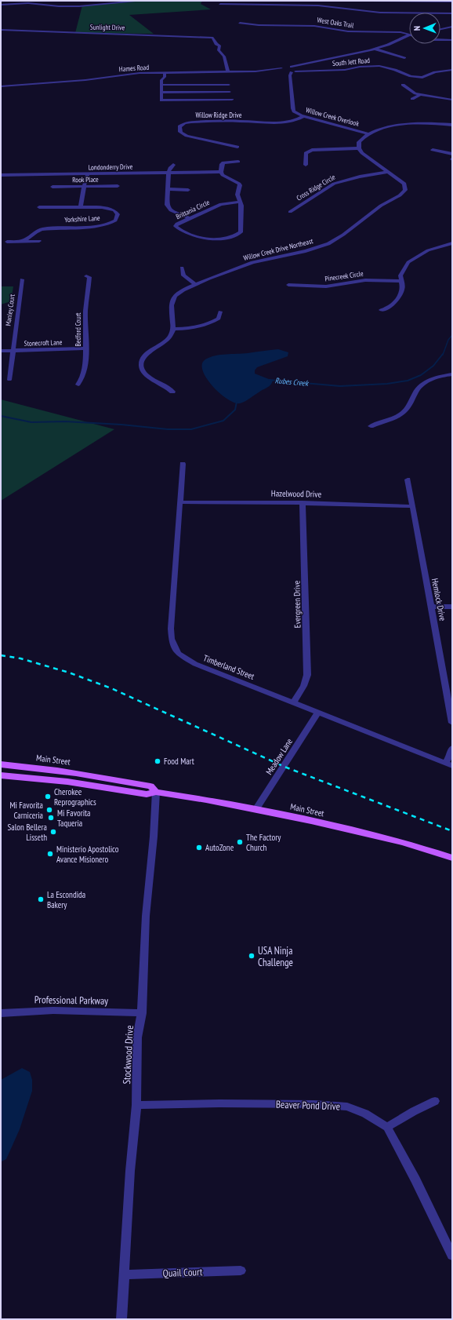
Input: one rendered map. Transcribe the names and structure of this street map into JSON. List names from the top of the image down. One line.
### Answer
{"streets":{"main road":["Main Street"],"street":["West Oaks Trail","Sunlight Drive","South Jett Road","Hames Road","Willow Ridge Drive","Willow Creek Overlook","Londonderry Drive","Rook Place","Cross Ridge Circle","Brittania Circle","Yorkshire Lane","Willow Creek Drive Northeast","Pinecreek Circle","Manley Court","Bedford Court","Stonecroft Lane","Hazelwood Drive","Hemlock Drive","Evergreen Drive","Timberland Street","Meadow Lane","Professional Parkway","Stockwood Drive","Beaver Pond Drive","Quail Court"]},"crossings":[["Sunlight Drive","Hames Road"],["South Jett Road","Willow Creek Overlook"],["Willow Ridge Drive","Willow Creek Overlook"],["Londonderry Drive","Brittania Circle"],["Cross Ridge Circle","Willow Creek Drive Northeast"],["Manley Court","Stonecroft Lane"],["Bedford Court","Stonecroft Lane"],["Hazelwood Drive","Hemlock Drive"],["Hazelwood Drive","Evergreen Drive"],["Hazelwood Drive","Timberland Street"],["Evergreen Drive","Timberland Street"],["Timberland Street","Meadow Lane"],["Meadow Lane","Main Street"],["Main Street","Stockwood Drive"],["Professional Parkway","Stockwood Drive"],["Stockwood Drive","Beaver Pond Drive"],["Stockwood Drive","Quail Court"]],"water":["Rubes Creek"],"places":["Food Mart","Cherokee Reprographics","Mi Favorita Carniceria","Mi Favorita Taqueria","Salon Bellera Lisseth","The Factory Church","AutoZone","Ministerio Apostolico Avance Misionero","La Escondida Bakery","USA Ninja Challenge"],"north":"left"}
